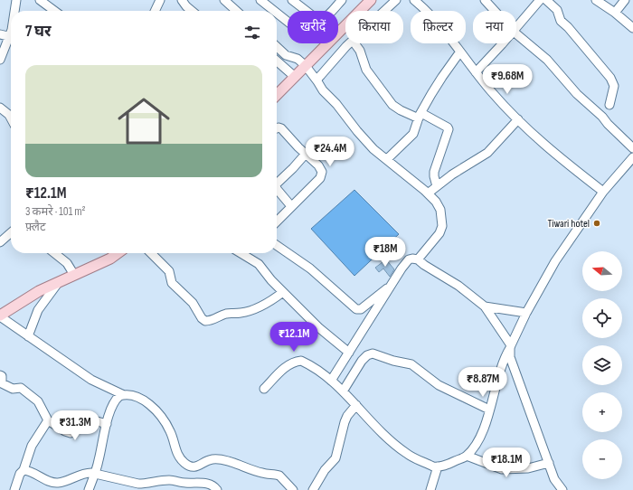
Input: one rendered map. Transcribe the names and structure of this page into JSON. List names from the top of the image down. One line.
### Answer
{"places":["Tiwari hotel"],"north":"left","page":{"chip":["खरीदें","किराया","फ़िल्टर","नया"],"heading":"7 घर","list":[{"name":"₹12.1M","note":"3 कमरे · 101 m² · फ़्लैट"}],"price":["₹9.68M","₹24.4M","₹18M","₹12.1M","₹8.87M","₹31.3M","₹18.1M"],"map_buttons":["+","−"]}}
